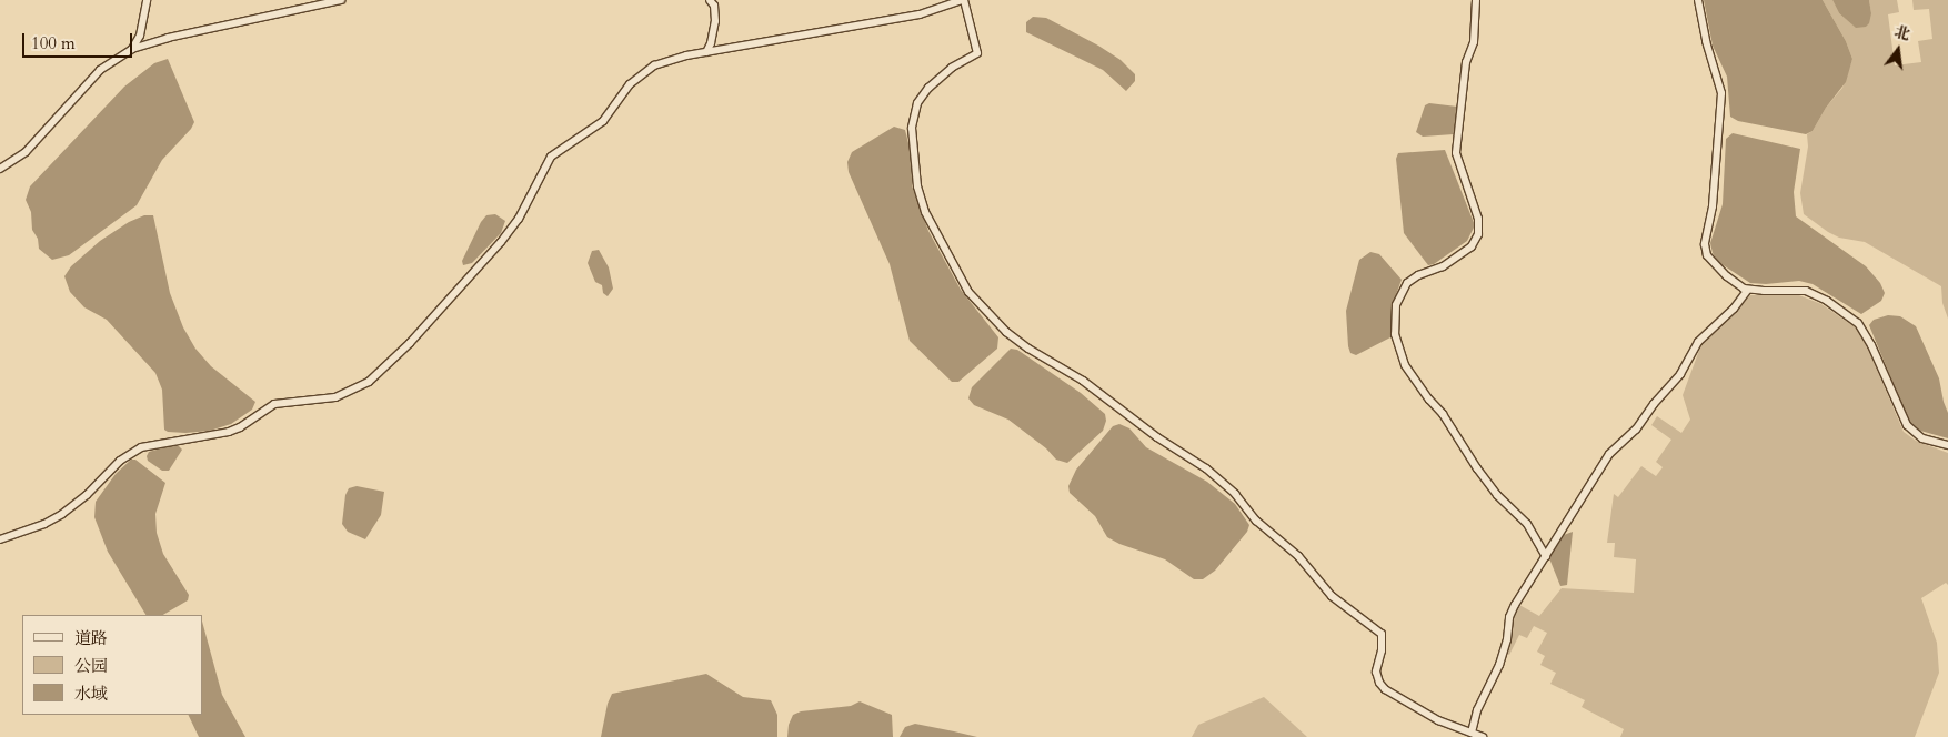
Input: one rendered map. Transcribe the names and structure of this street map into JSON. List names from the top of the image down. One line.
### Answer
{"legend":["道路","公园","水域"],"scale_bar":"100 m","north":"top"}
